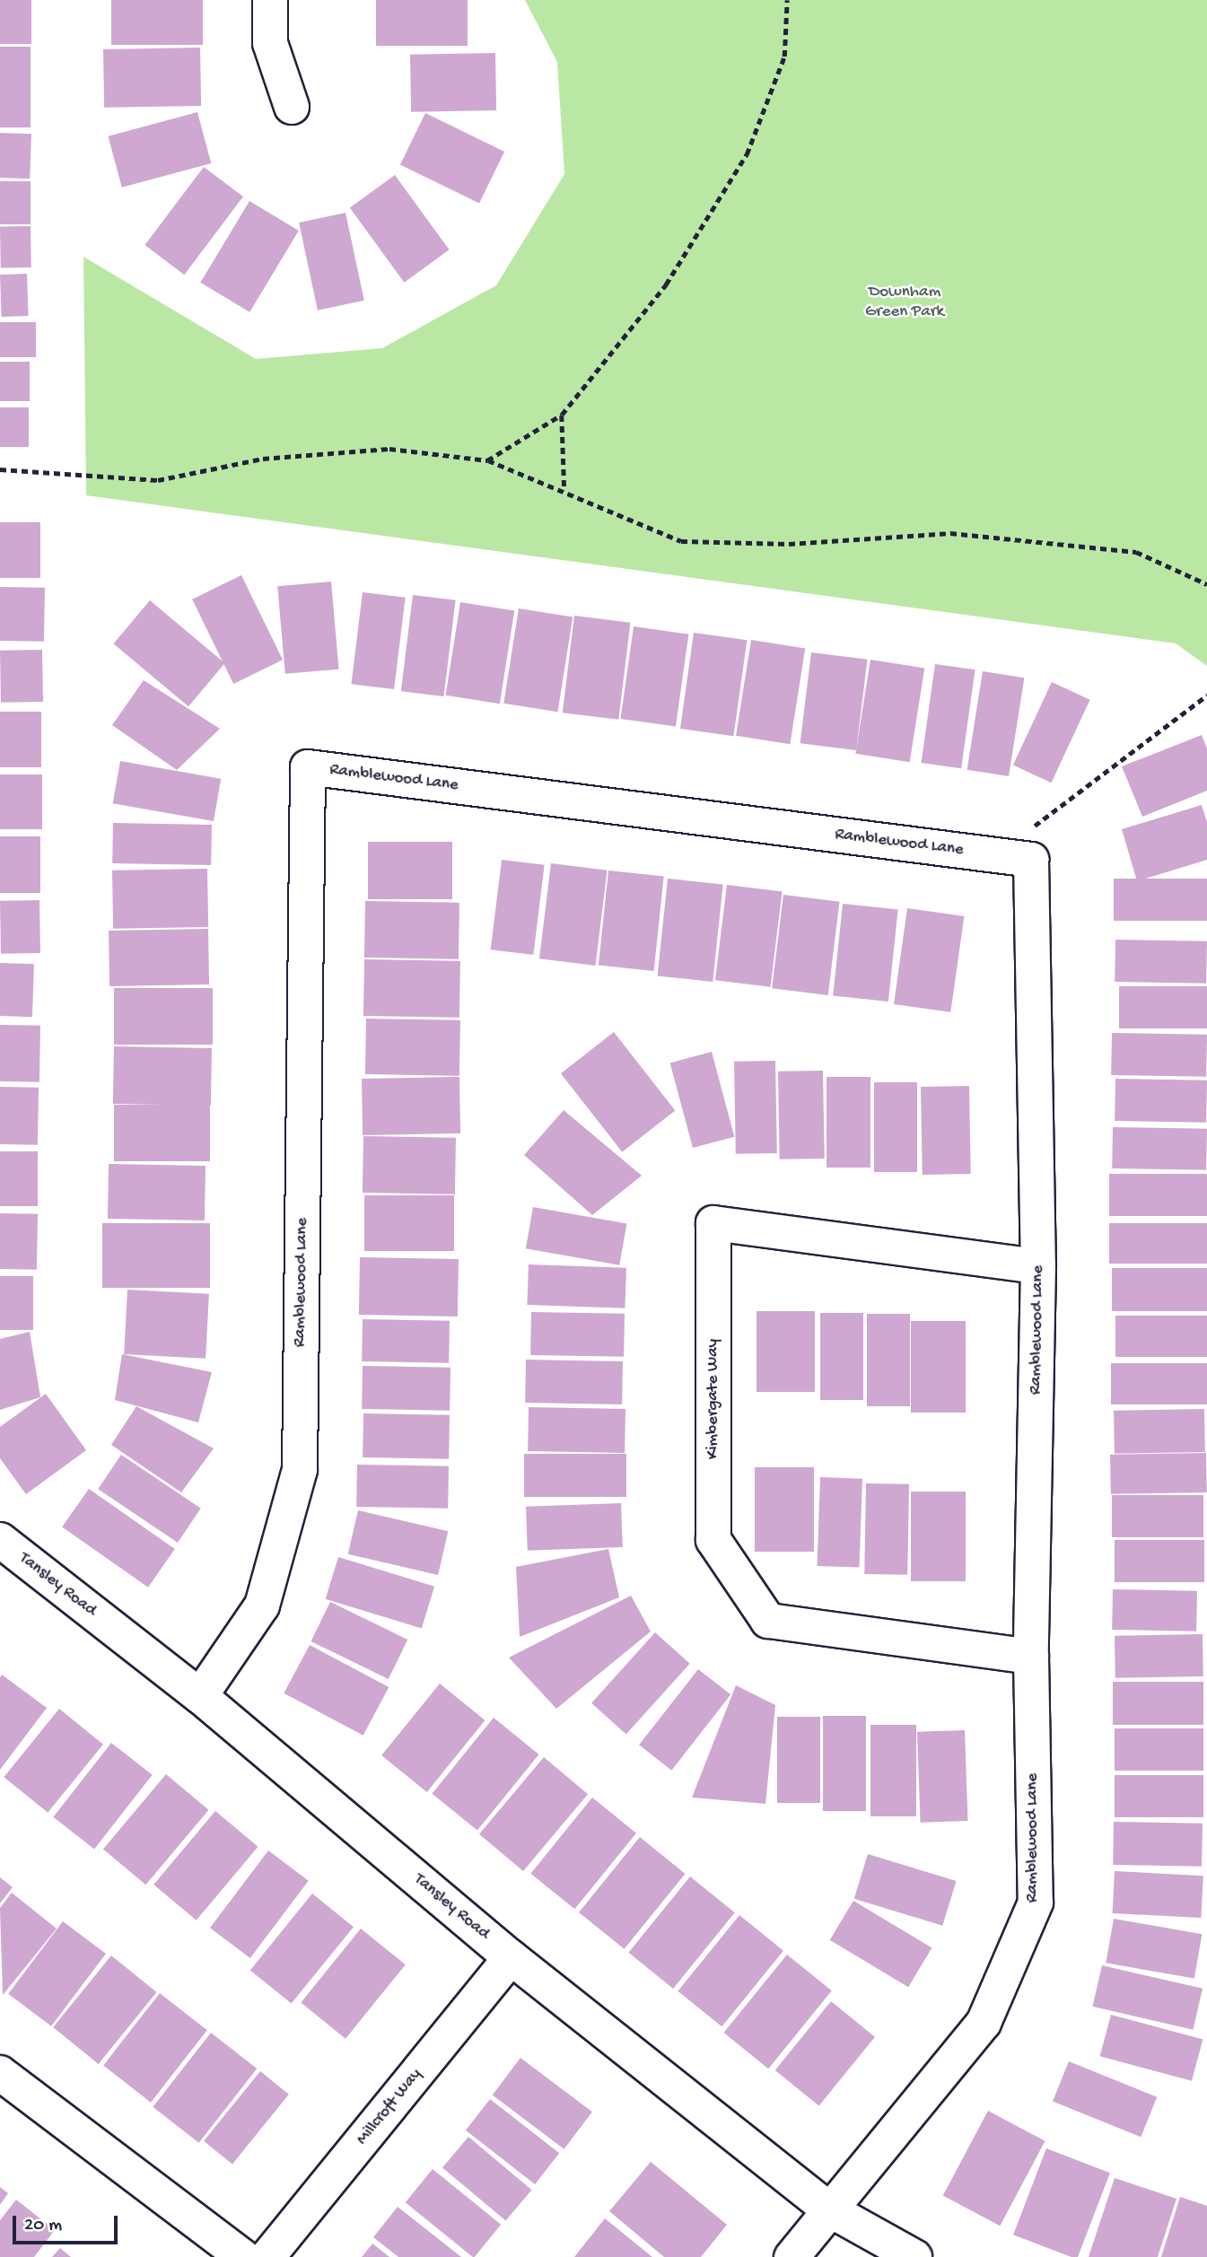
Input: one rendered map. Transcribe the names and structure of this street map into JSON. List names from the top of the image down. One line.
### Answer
{"streets":{"street":["Ramblewood Lane","Kimbergate Way","Tansley Road","Millcroft Way"]},"crossings":[["Ramblewood Lane","Kimbergate Way"],["Ramblewood Lane","Tansley Road"],["Tansley Road","Millcroft Way"]],"parks":["Downham Green Park"],"scale_bar":"20 m"}
